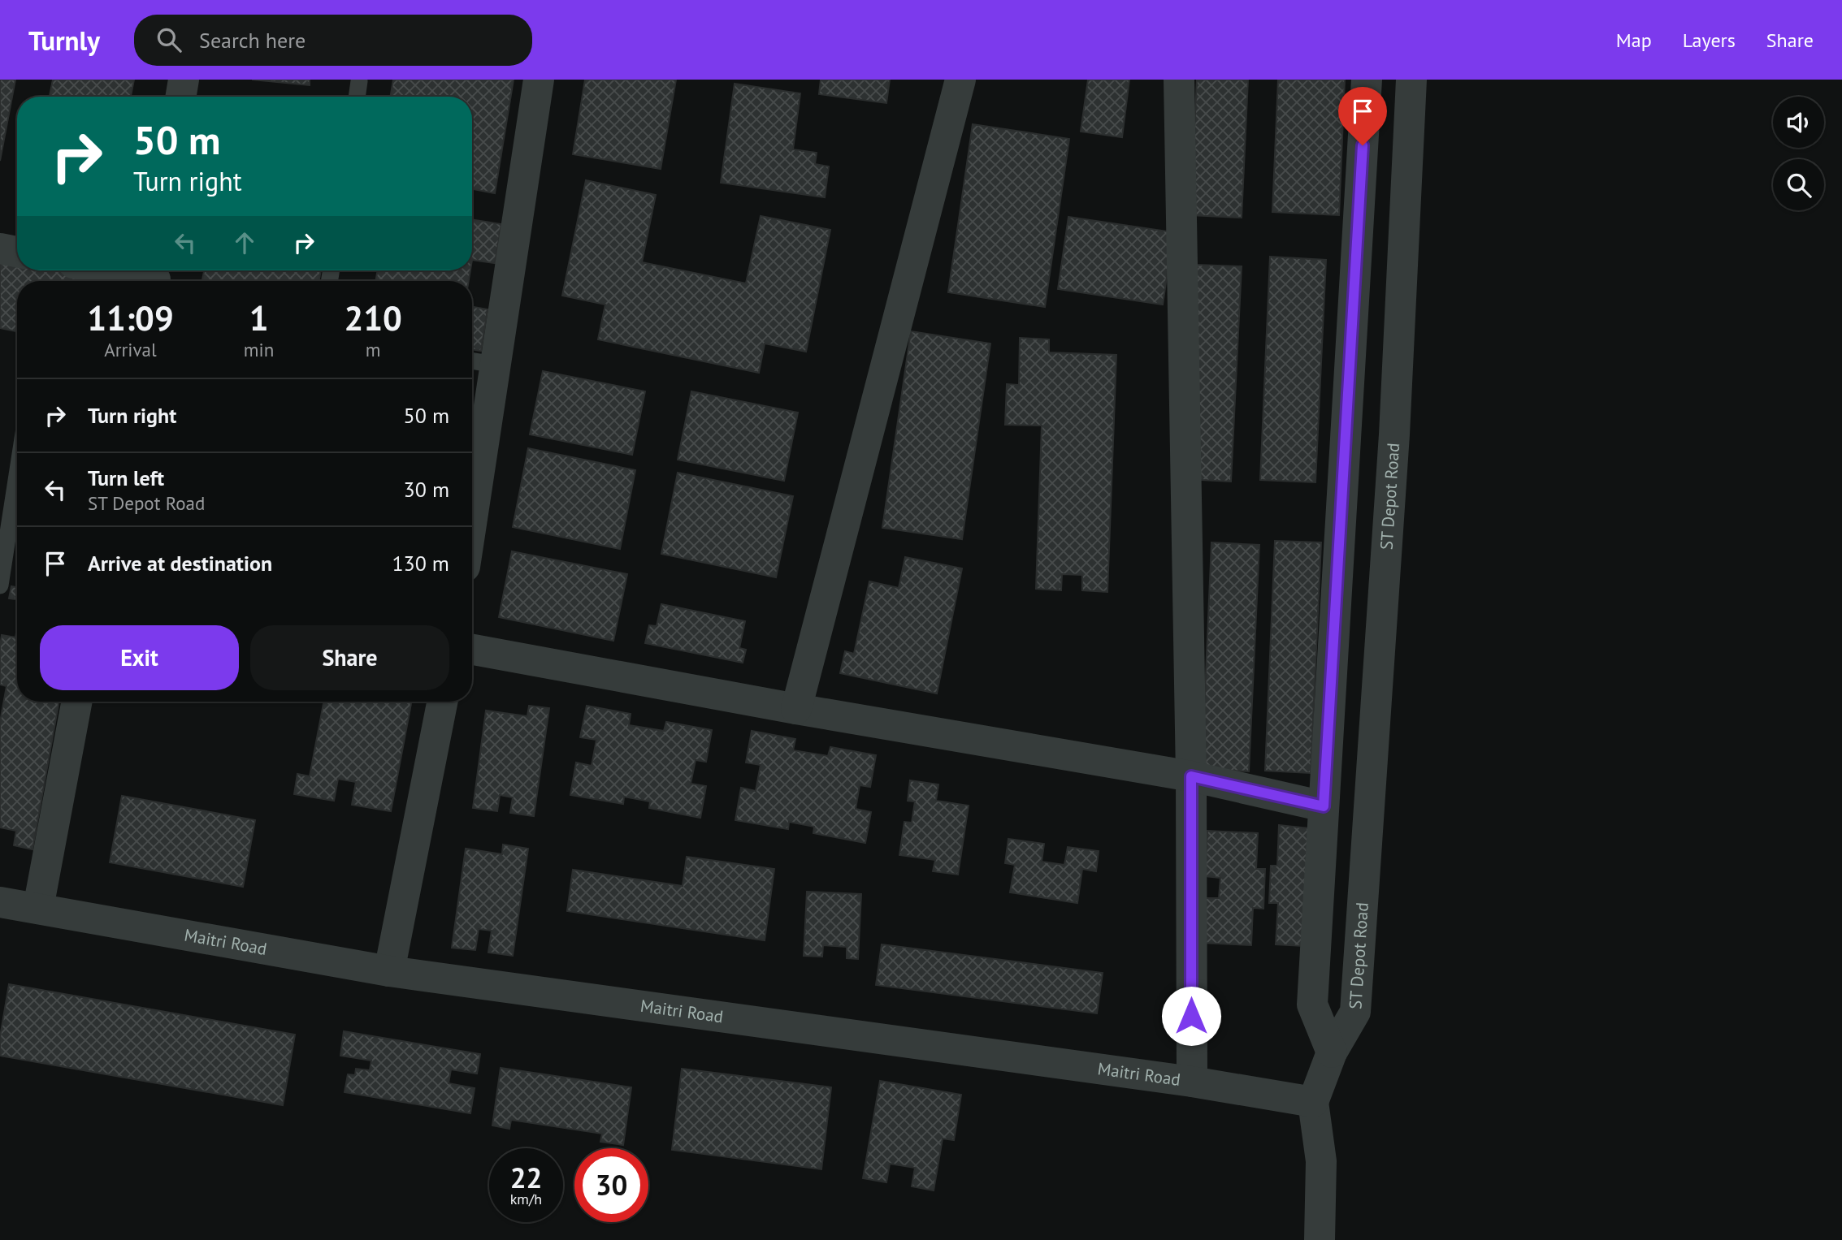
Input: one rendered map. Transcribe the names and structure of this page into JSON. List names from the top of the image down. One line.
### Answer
{"streets":{"street":["ST Depot Road","Maitri Road"]},"page":{"header":"Turnly","search":"Search here","nav":["Map","Layers","Share"],"turn":["50 m","Turn right"],"eta":["11:09","Arrival","1","min","210","m"],"list":[{"name":"Turn right","value":"50 m"},{"name":"Turn left","note":"ST Depot Road","value":"30 m"},{"name":"Arrive at destination","value":"130 m"}],"buttons":["Exit","Share"],"speed":"22 km/h","limit":"30"}}
